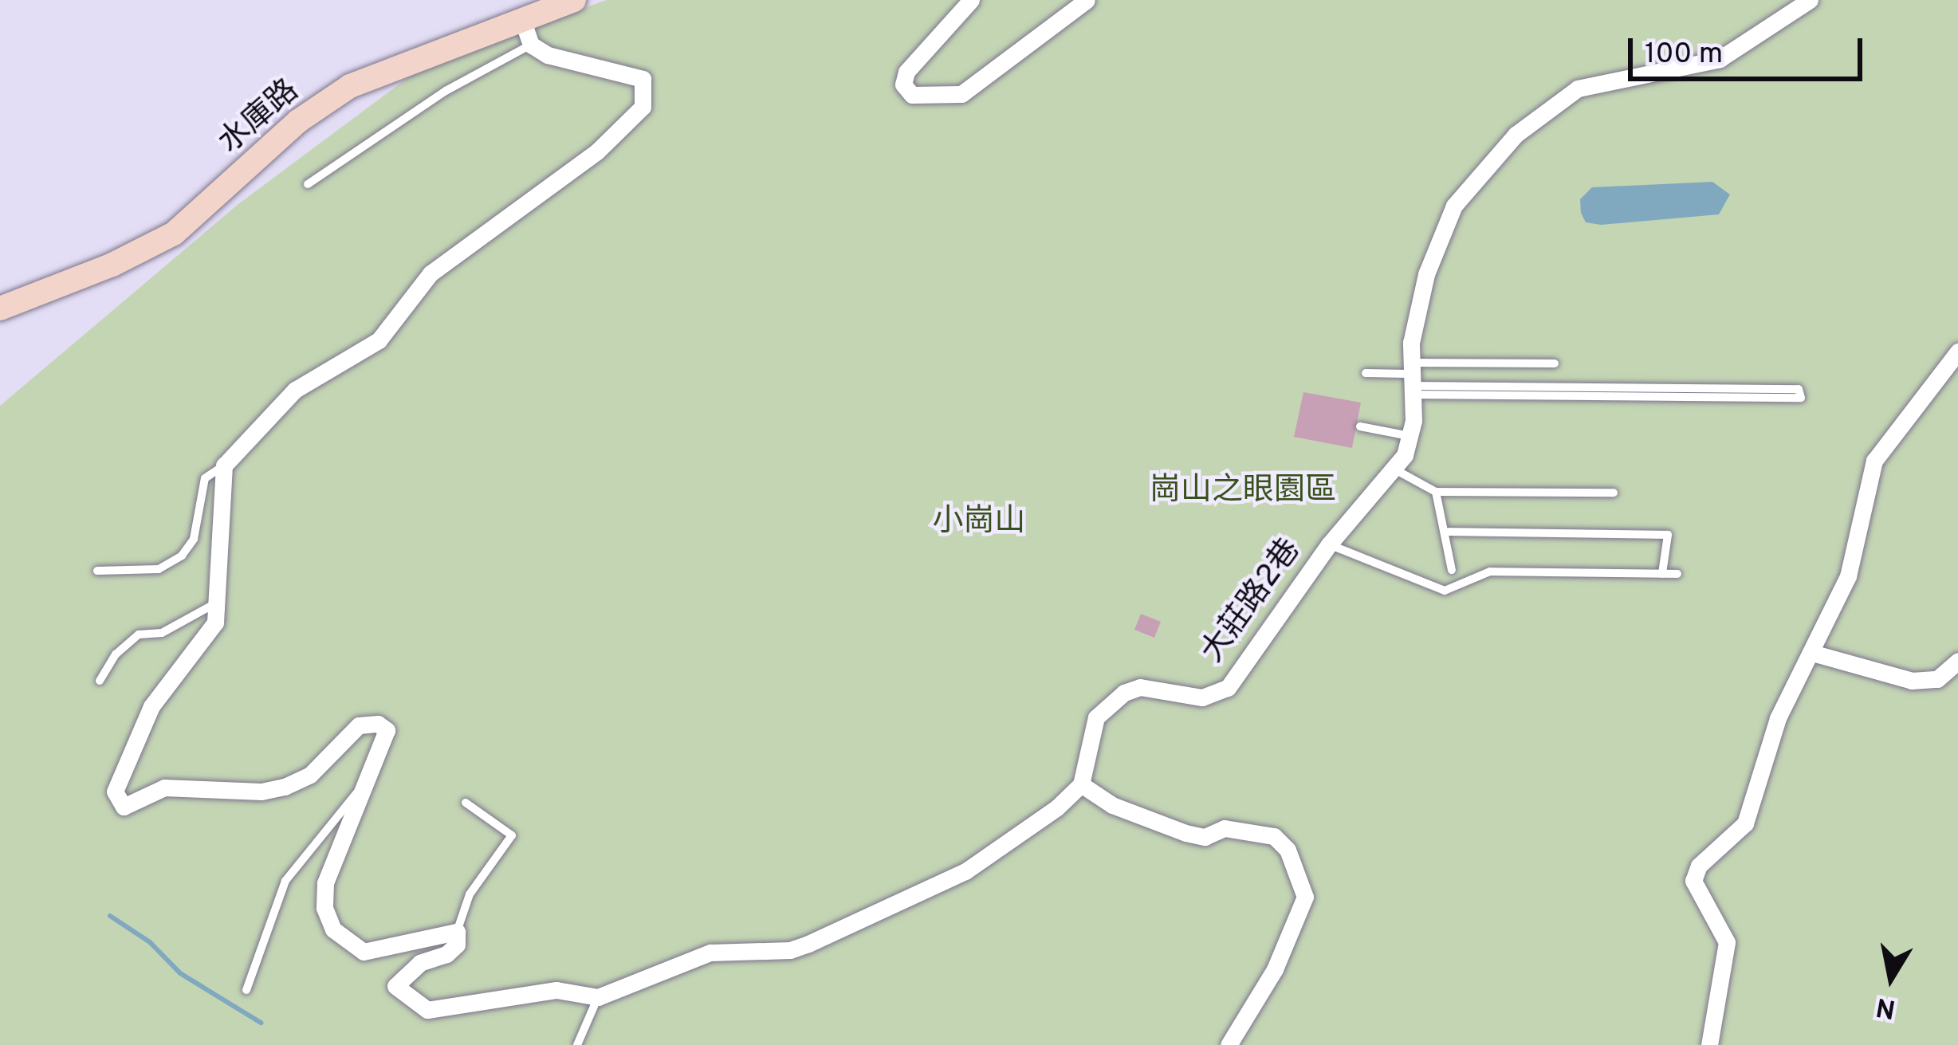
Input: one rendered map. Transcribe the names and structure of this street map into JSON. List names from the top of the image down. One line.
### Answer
{"streets":{"street":["水庫路","大莊路2巷"]},"parks":["崗山之眼園區","小崗山"],"scale_bar":"100 m","north":"bottom"}
